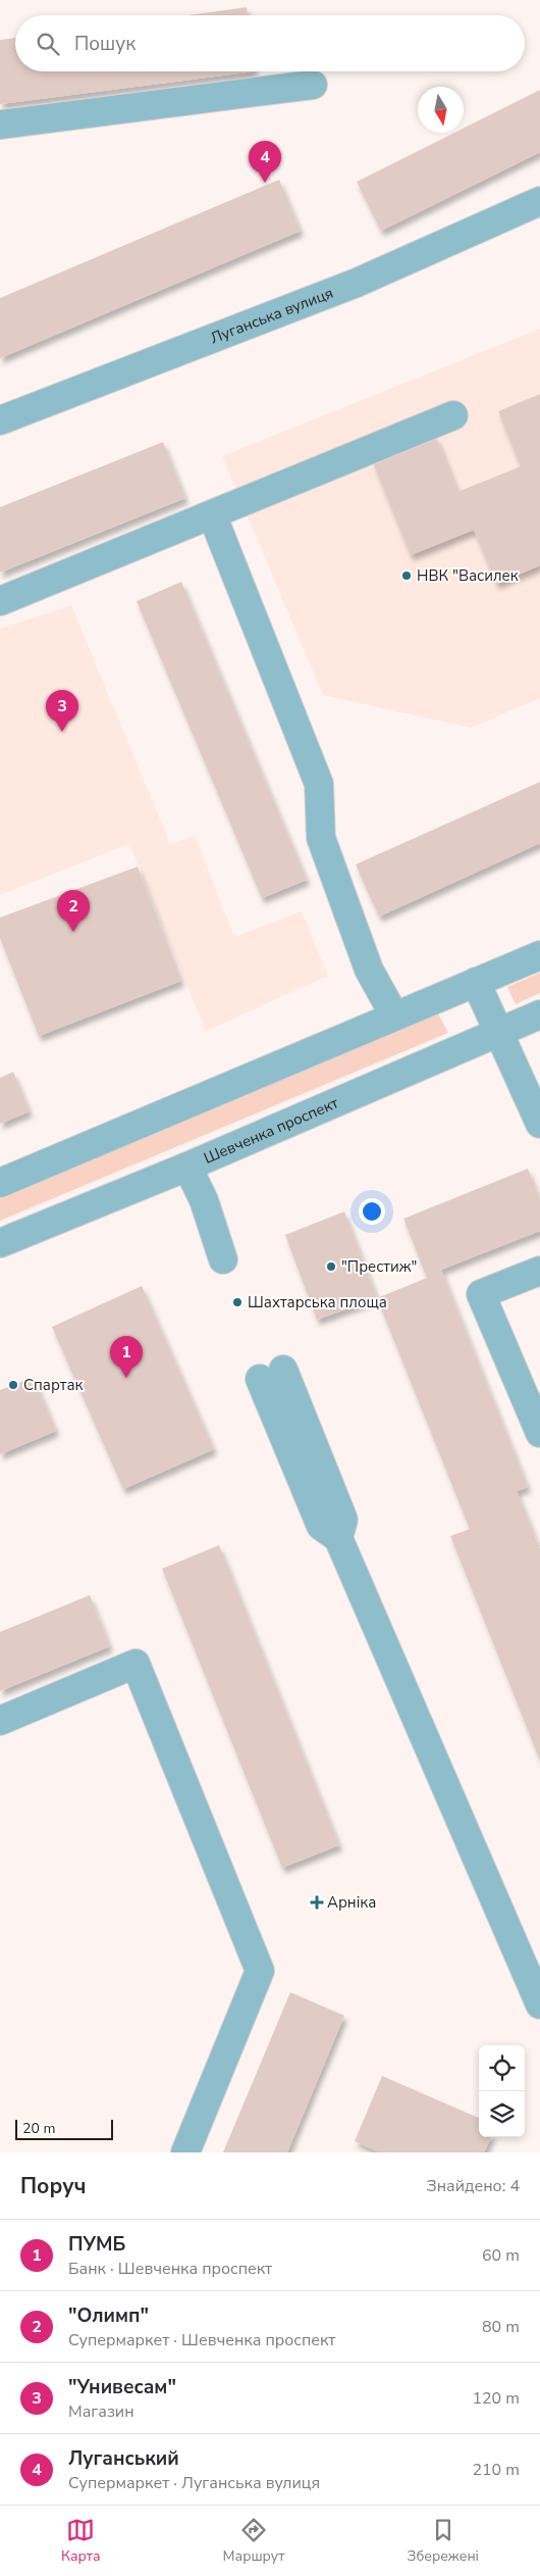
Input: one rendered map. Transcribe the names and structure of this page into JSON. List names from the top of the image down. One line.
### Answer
{"streets":{"street":["Луганська вулиця","Шевченка проспект"]},"places":{"other":["НВК \"Василек","\"Престиж\"","Шахтарська площа","Спартак"],"health":["Арніка"]},"scale_bar":"20 m","north":"bottom","page":{"search":"Пошук","pins":["4","3","2","1"],"scale":"20 m","heading":["Поруч","Знайдено: 4"],"list":[{"mark":"1","name":"ПУМБ","note":"Банк · Шевченка проспект","value":"60 m"},{"mark":"2","name":"\"Олимп\"","note":"Супермаркет · Шевченка проспект","value":"80 m"},{"mark":"3","name":"\"Унивесам\"","note":"Магазин","value":"120 m"},{"mark":"4","name":"Луганський","note":"Супермаркет · Луганська вулиця","value":"210 m"}],"nav":["Карта","Маршрут","Збережені"]}}
